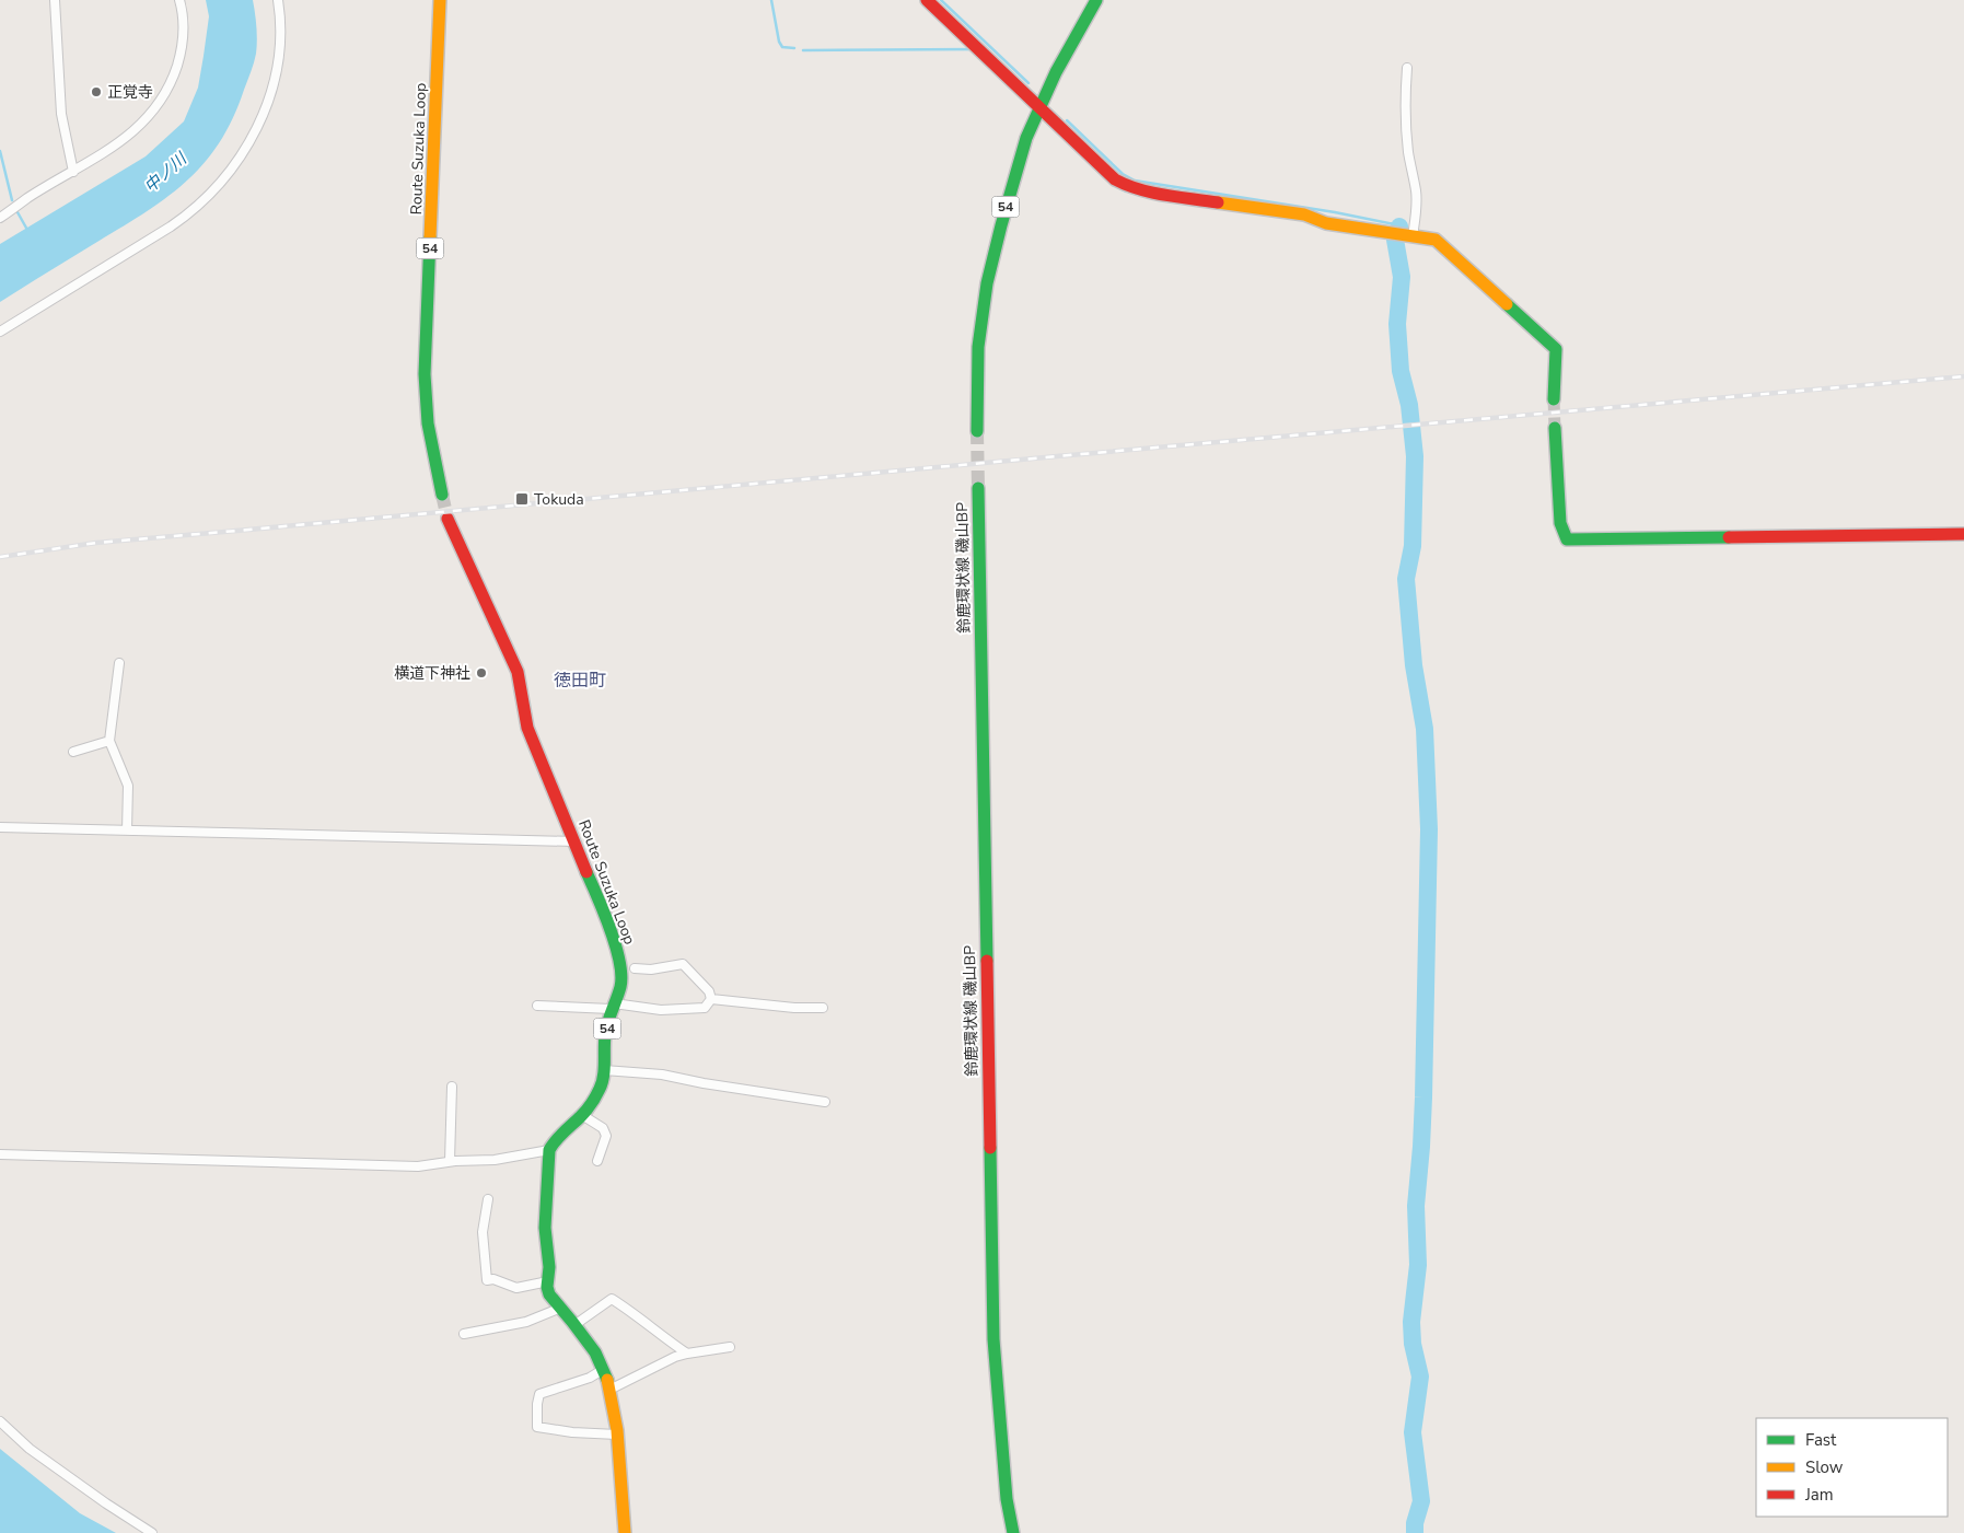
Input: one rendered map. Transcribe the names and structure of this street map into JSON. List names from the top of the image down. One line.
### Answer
{"streets":{"main road":["Route Suzuka Loop","54","鈴鹿環状線 磯山BP"]},"districts":["徳田町"],"water":["中ノ川"],"places":{"other":["正覚寺","横道下神社"],"transit":["Tokuda"]},"legend":["Fast","Slow","Jam"]}
